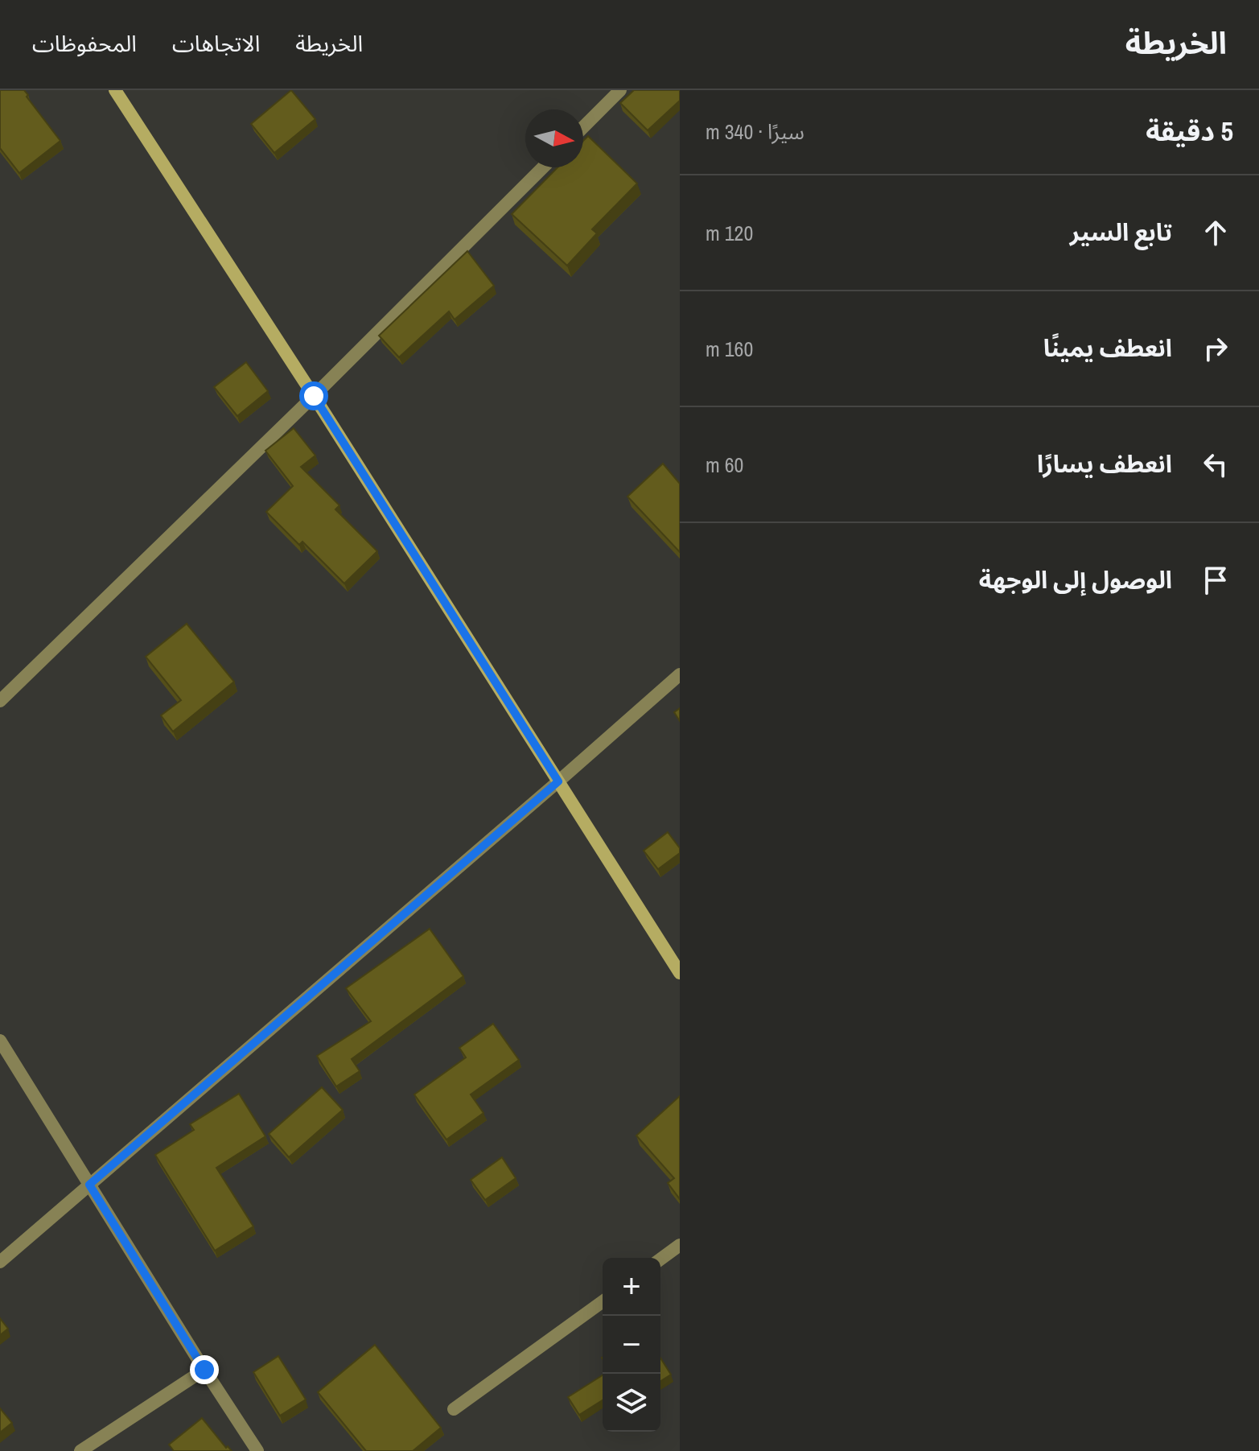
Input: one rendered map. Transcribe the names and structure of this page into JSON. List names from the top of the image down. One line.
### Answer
{"north":"right","page":{"header":"الخريطة","nav":["الخريطة","الاتجاهات","المحفوظات"],"heading":["5 دقيقة","سيرًا · 340 m"],"list":[["تابع السير","120 m"],["انعطف يمينًا","160 m"],["انعطف يسارًا","60 m"],"الوصول إلى الوجهة"],"map_buttons":["+","−"]}}
